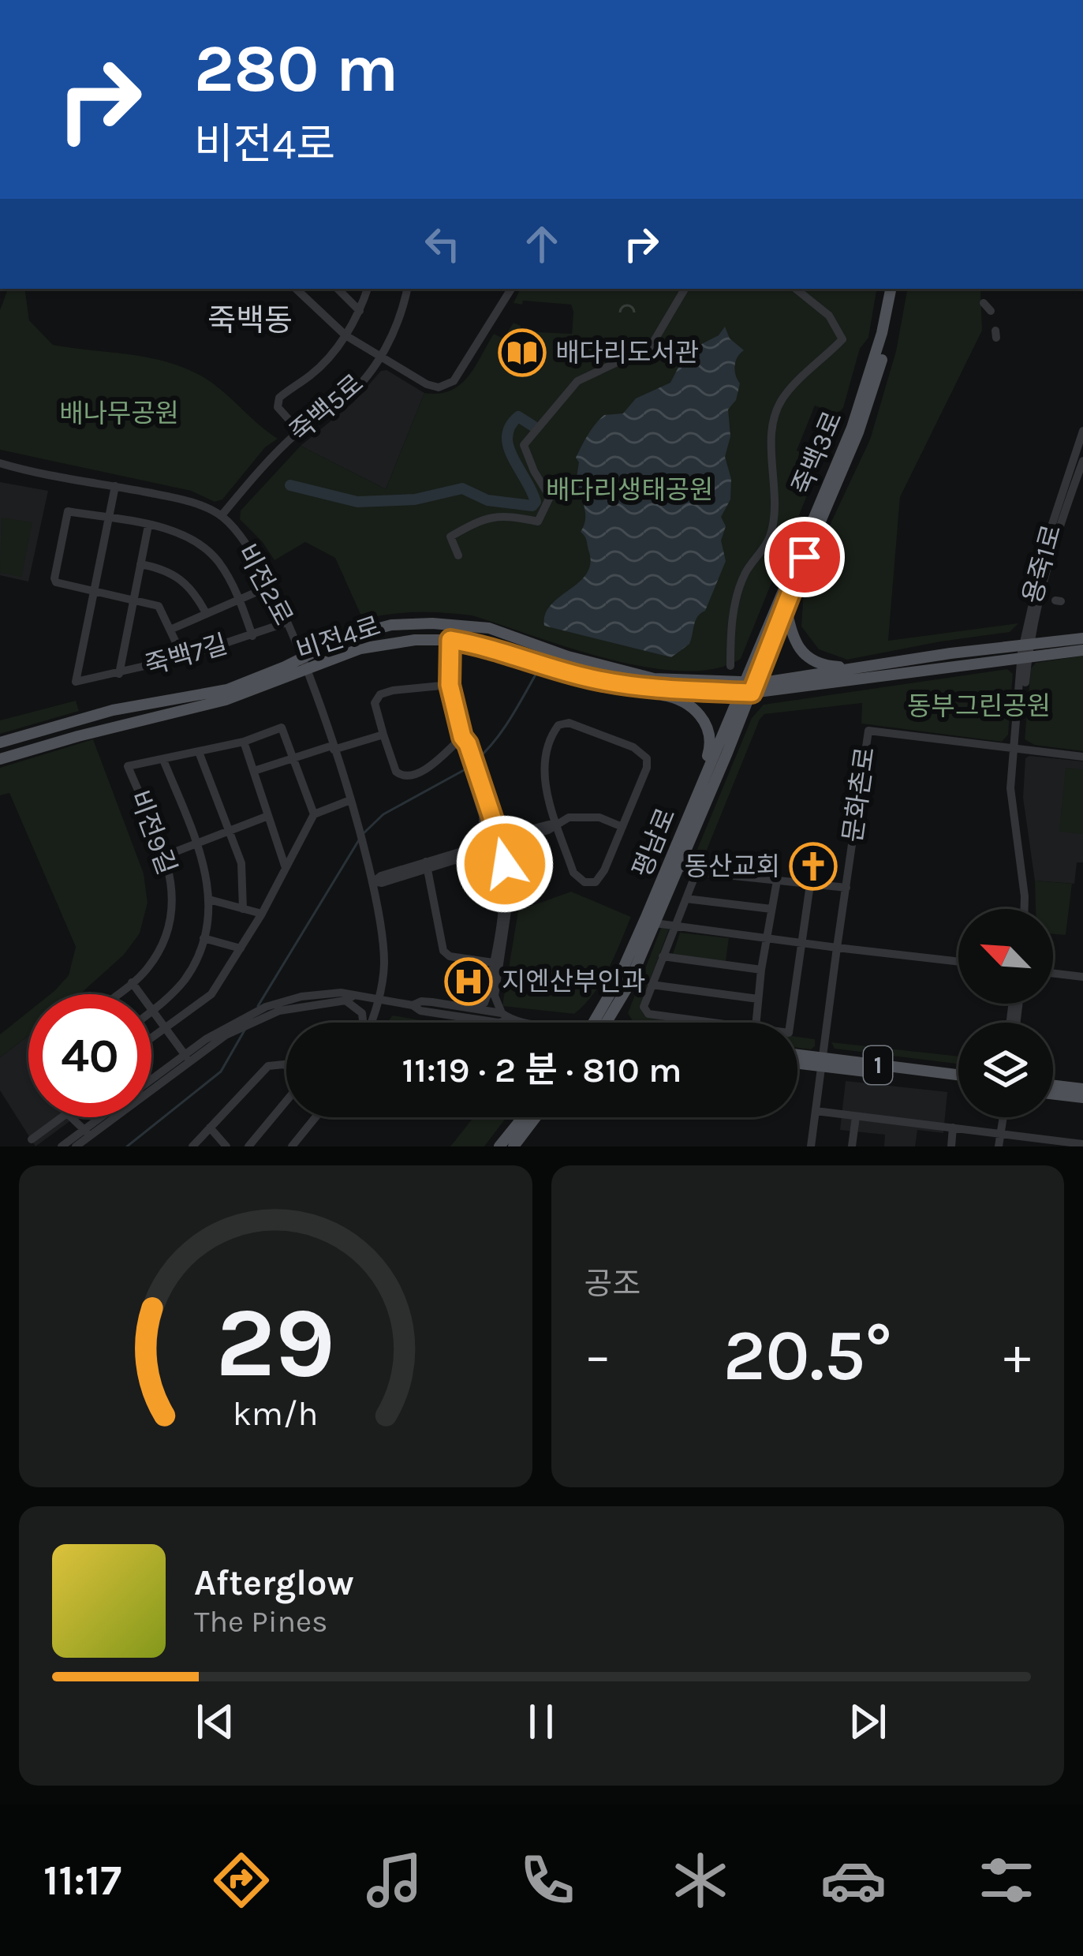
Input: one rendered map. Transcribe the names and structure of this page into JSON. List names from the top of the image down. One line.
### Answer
{"streets":{"main road":["죽백3로","비전4로","평남로","1"],"street":["죽백5로","용죽1로","비전2로","죽백7길","문화촌로","비전9길"]},"crossings":[["죽백5로","비전2로"],["죽백3로","비전4로"],["죽백3로","평남로"],["비전2로","비전4로"],["비전2로","죽백7길"],["비전4로","평남로"],["문화촌로","1"]],"districts":["죽백동"],"parks":["배나무공원","배다리생태공원","동부그린공원"],"places":{"library":["배다리도서관"],"church":["동산교회"],"hospital":["지엔산부인과"]},"north":"top left","page":{"turn":["280 m","비전4로"],"limit":"40","trip":"11:19 · 2 분 · 810 m","tile":"공조","heat":["−","20.5°","+"],"song":["Afterglow","The Pines"],"tabs":"11:17","gauge":["29","km/h"]}}
